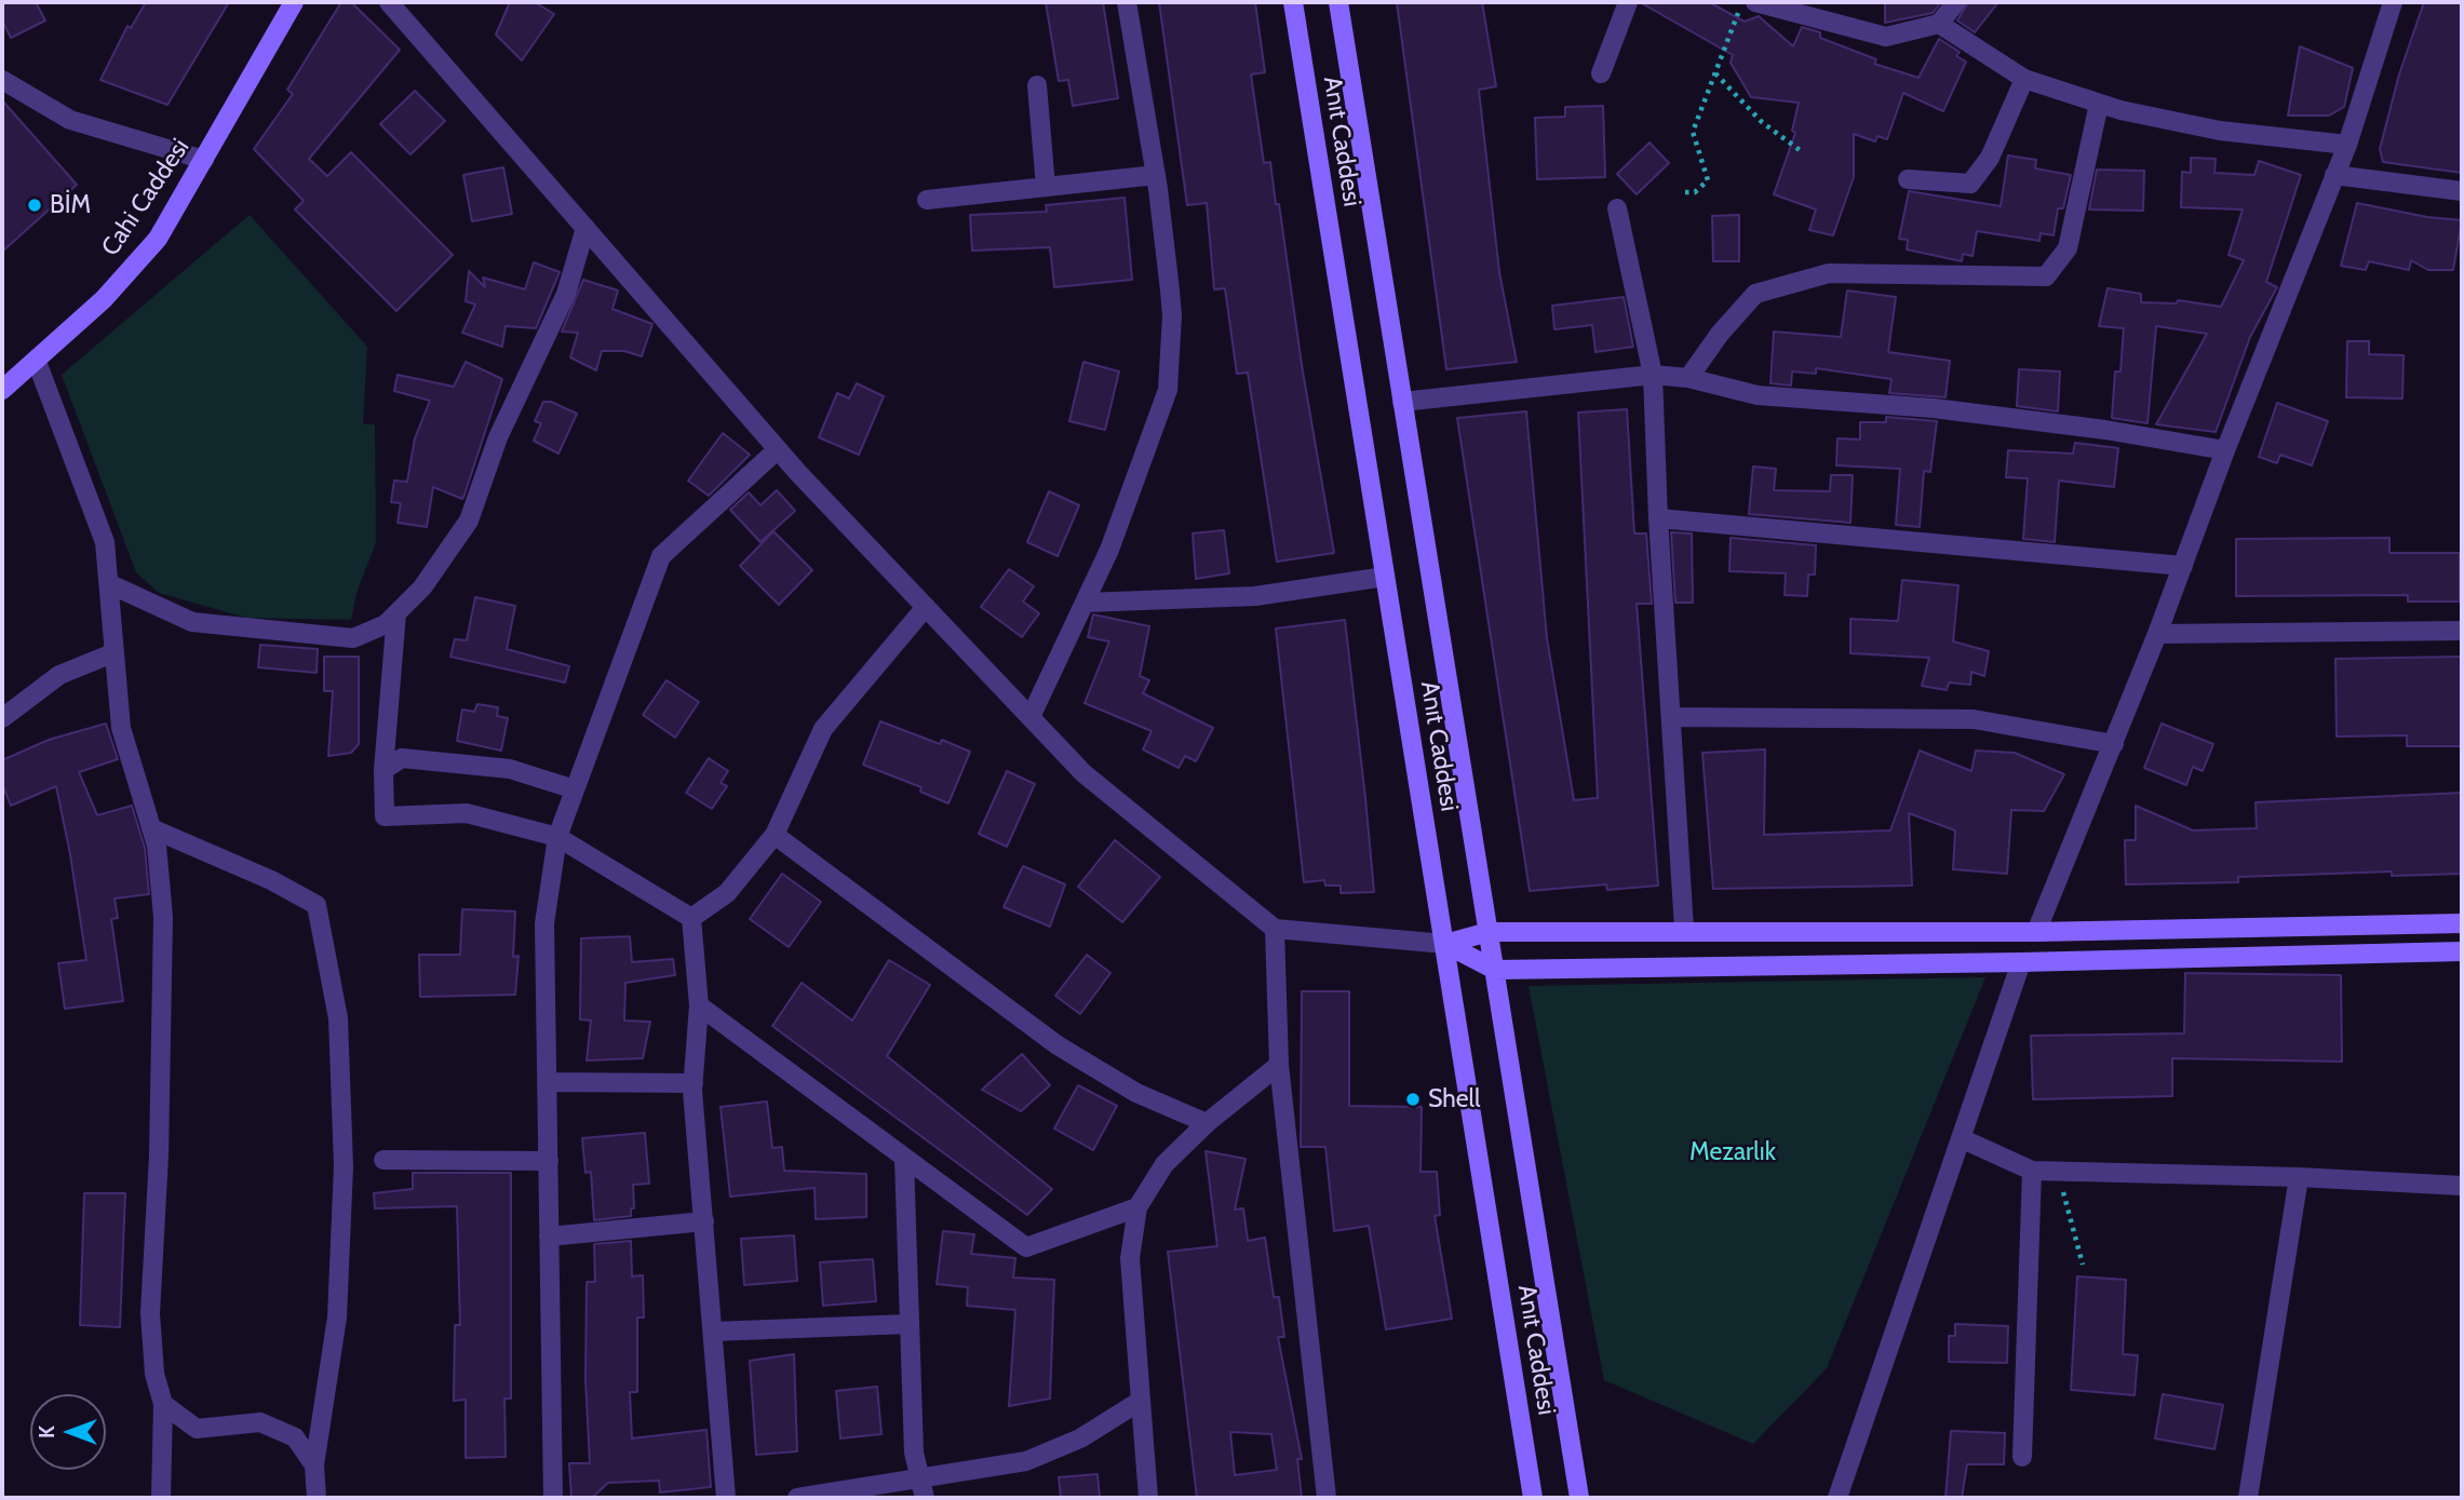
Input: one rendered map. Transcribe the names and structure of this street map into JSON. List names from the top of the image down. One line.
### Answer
{"streets":{"main road":["Anıt Caddesi","Cahi Caddesi"]},"parks":["Mezarlık"],"places":["BİM","Shell"],"north":"left"}
